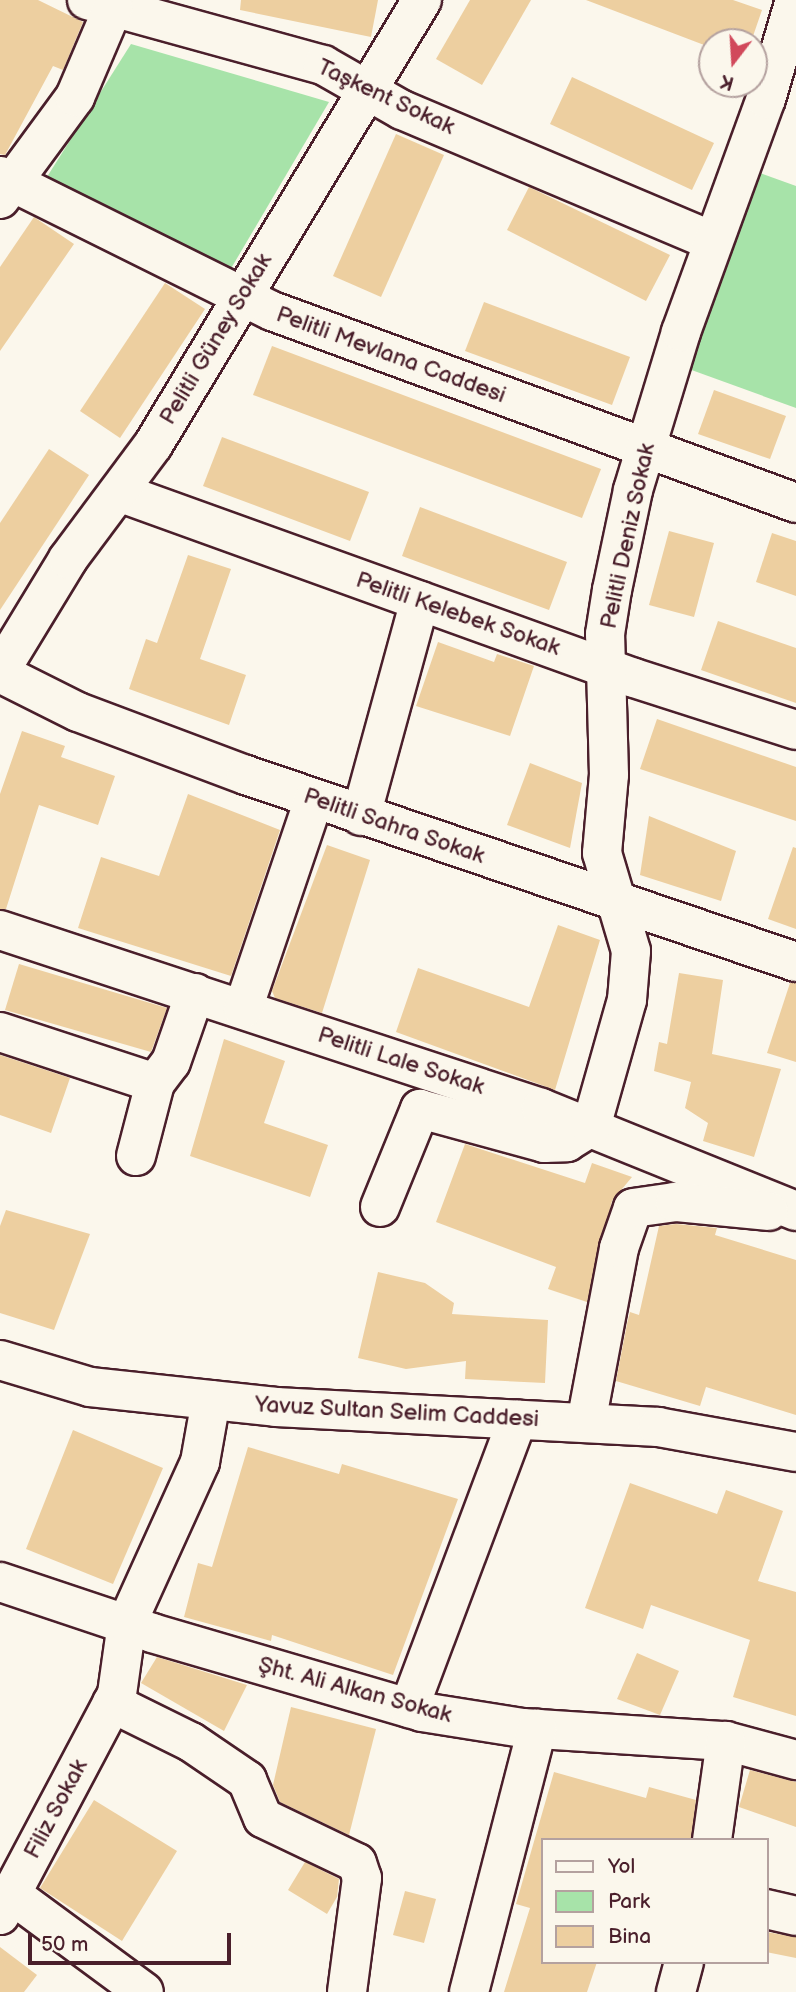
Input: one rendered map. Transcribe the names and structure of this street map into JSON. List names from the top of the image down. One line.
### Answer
{"streets":{"street":["Taşkent Sokak","Pelitli Güney Sokak","Pelitli Mevlana Caddesi","Pelitli Deniz Sokak","Pelitli Kelebek Sokak","Pelitli Sahra Sokak","Pelitli Lale Sokak","Yavuz Sultan Selim Caddesi","Şht. Ali Alkan Sokak","Filiz Sokak"]},"crossings":[["Taşkent Sokak","Pelitli Güney Sokak"],["Taşkent Sokak","Pelitli Deniz Sokak"],["Pelitli Güney Sokak","Pelitli Mevlana Caddesi"],["Pelitli Güney Sokak","Pelitli Kelebek Sokak"],["Pelitli Güney Sokak","Pelitli Sahra Sokak"],["Pelitli Mevlana Caddesi","Pelitli Deniz Sokak"],["Pelitli Deniz Sokak","Pelitli Kelebek Sokak"],["Pelitli Deniz Sokak","Pelitli Sahra Sokak"],["Pelitli Deniz Sokak","Pelitli Lale Sokak"],["Yavuz Sultan Selim Caddesi","Filiz Sokak"],["Şht. Ali Alkan Sokak","Filiz Sokak"]],"legend":["Yol","Park","Bina"],"scale_bar":"50 m","north":"bottom"}
